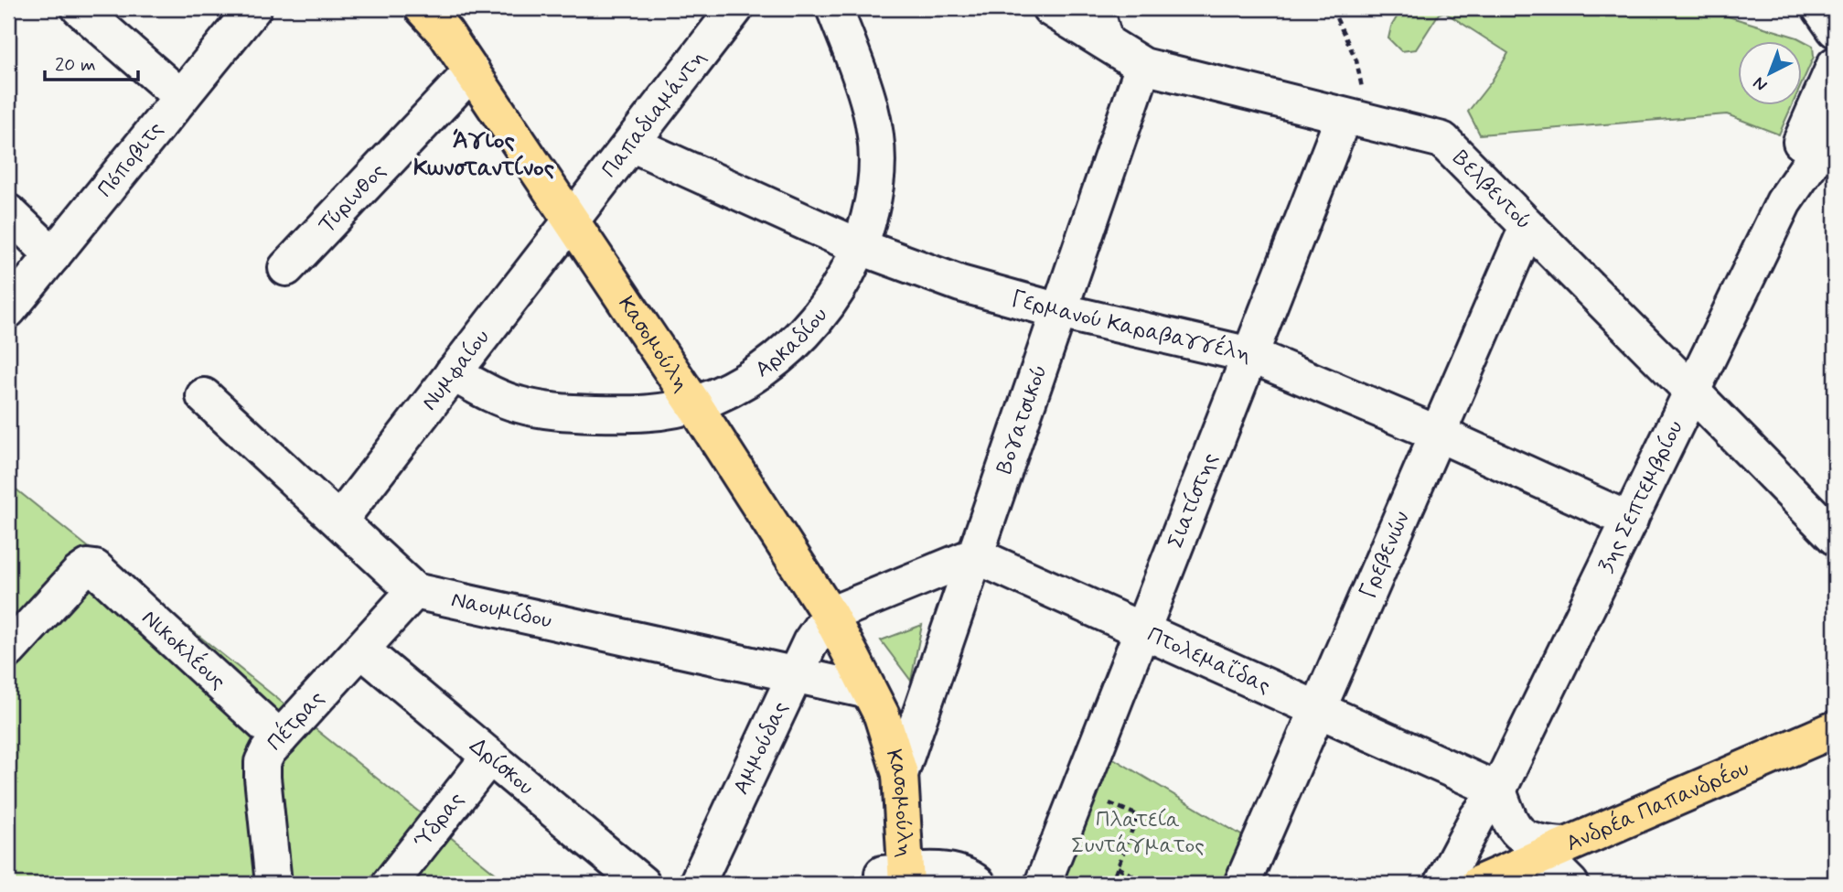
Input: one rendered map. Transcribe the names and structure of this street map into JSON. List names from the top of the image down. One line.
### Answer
{"streets":{"main road":["Κασομούλη","Ανδρέα Παπανδρέου"],"street":["Παπαδιαμάντη","Πόποβιτς","Βελβεντού","Τύρινθος","Γερμανού Καραβαγγέλη","Αρκαδίου","Νυμφαίου","Βογατσικού","3ης Σεπτεμβρίου","Σιατίστης","Γρεβενών","Ναουμίδου","Νικοκλέους","Πτολεμαΐδας","Πέτρας","Αμμούδας","Δρίσκου","Ύδρας"]},"crossings":[["Παπαδιαμάντη","Γερμανού Καραβαγγέλη"],["Παπαδιαμάντη","Κασομούλη"],["Παπαδιαμάντη","Νυμφαίου"],["Βελβεντού","Βογατσικού"],["Βελβεντού","3ης Σεπτεμβρίου"],["Βελβεντού","Σιατίστης"],["Βελβεντού","Γρεβενών"],["Τύρινθος","Κασομούλη"],["Γερμανού Καραβαγγέλη","Αρκαδίου"],["Γερμανού Καραβαγγέλη","Βογατσικού"],["Γερμανού Καραβαγγέλη","3ης Σεπτεμβρίου"],["Γερμανού Καραβαγγέλη","Σιατίστης"],["Γερμανού Καραβαγγέλη","Γρεβενών"],["Αρκαδίου","Κασομούλη"],["Αρκαδίου","Νυμφαίου"],["Κασομούλη","Νυμφαίου"],["Κασομούλη","Βογατσικού"],["Κασομούλη","Ναουμίδου"],["Κασομούλη","Αμμούδας"],["Βογατσικού","Πτολεμαΐδας"],["3ης Σεπτεμβρίου","Πτολεμαΐδας"],["3ης Σεπτεμβρίου","Ανδρέα Παπανδρέου"],["Σιατίστης","Πτολεμαΐδας"],["Γρεβενών","Πτολεμαΐδας"],["Ναουμίδου","Πέτρας"],["Ναουμίδου","Αμμούδας"],["Νικοκλέους","Πέτρας"],["Πέτρας","Δρίσκου"],["Δρίσκου","Ύδρας"]],"districts":["Άγιος Κωνσταντίνος"],"parks":["Πλατεία Συντάγματος"],"scale_bar":"20 m","north":"bottom left"}
